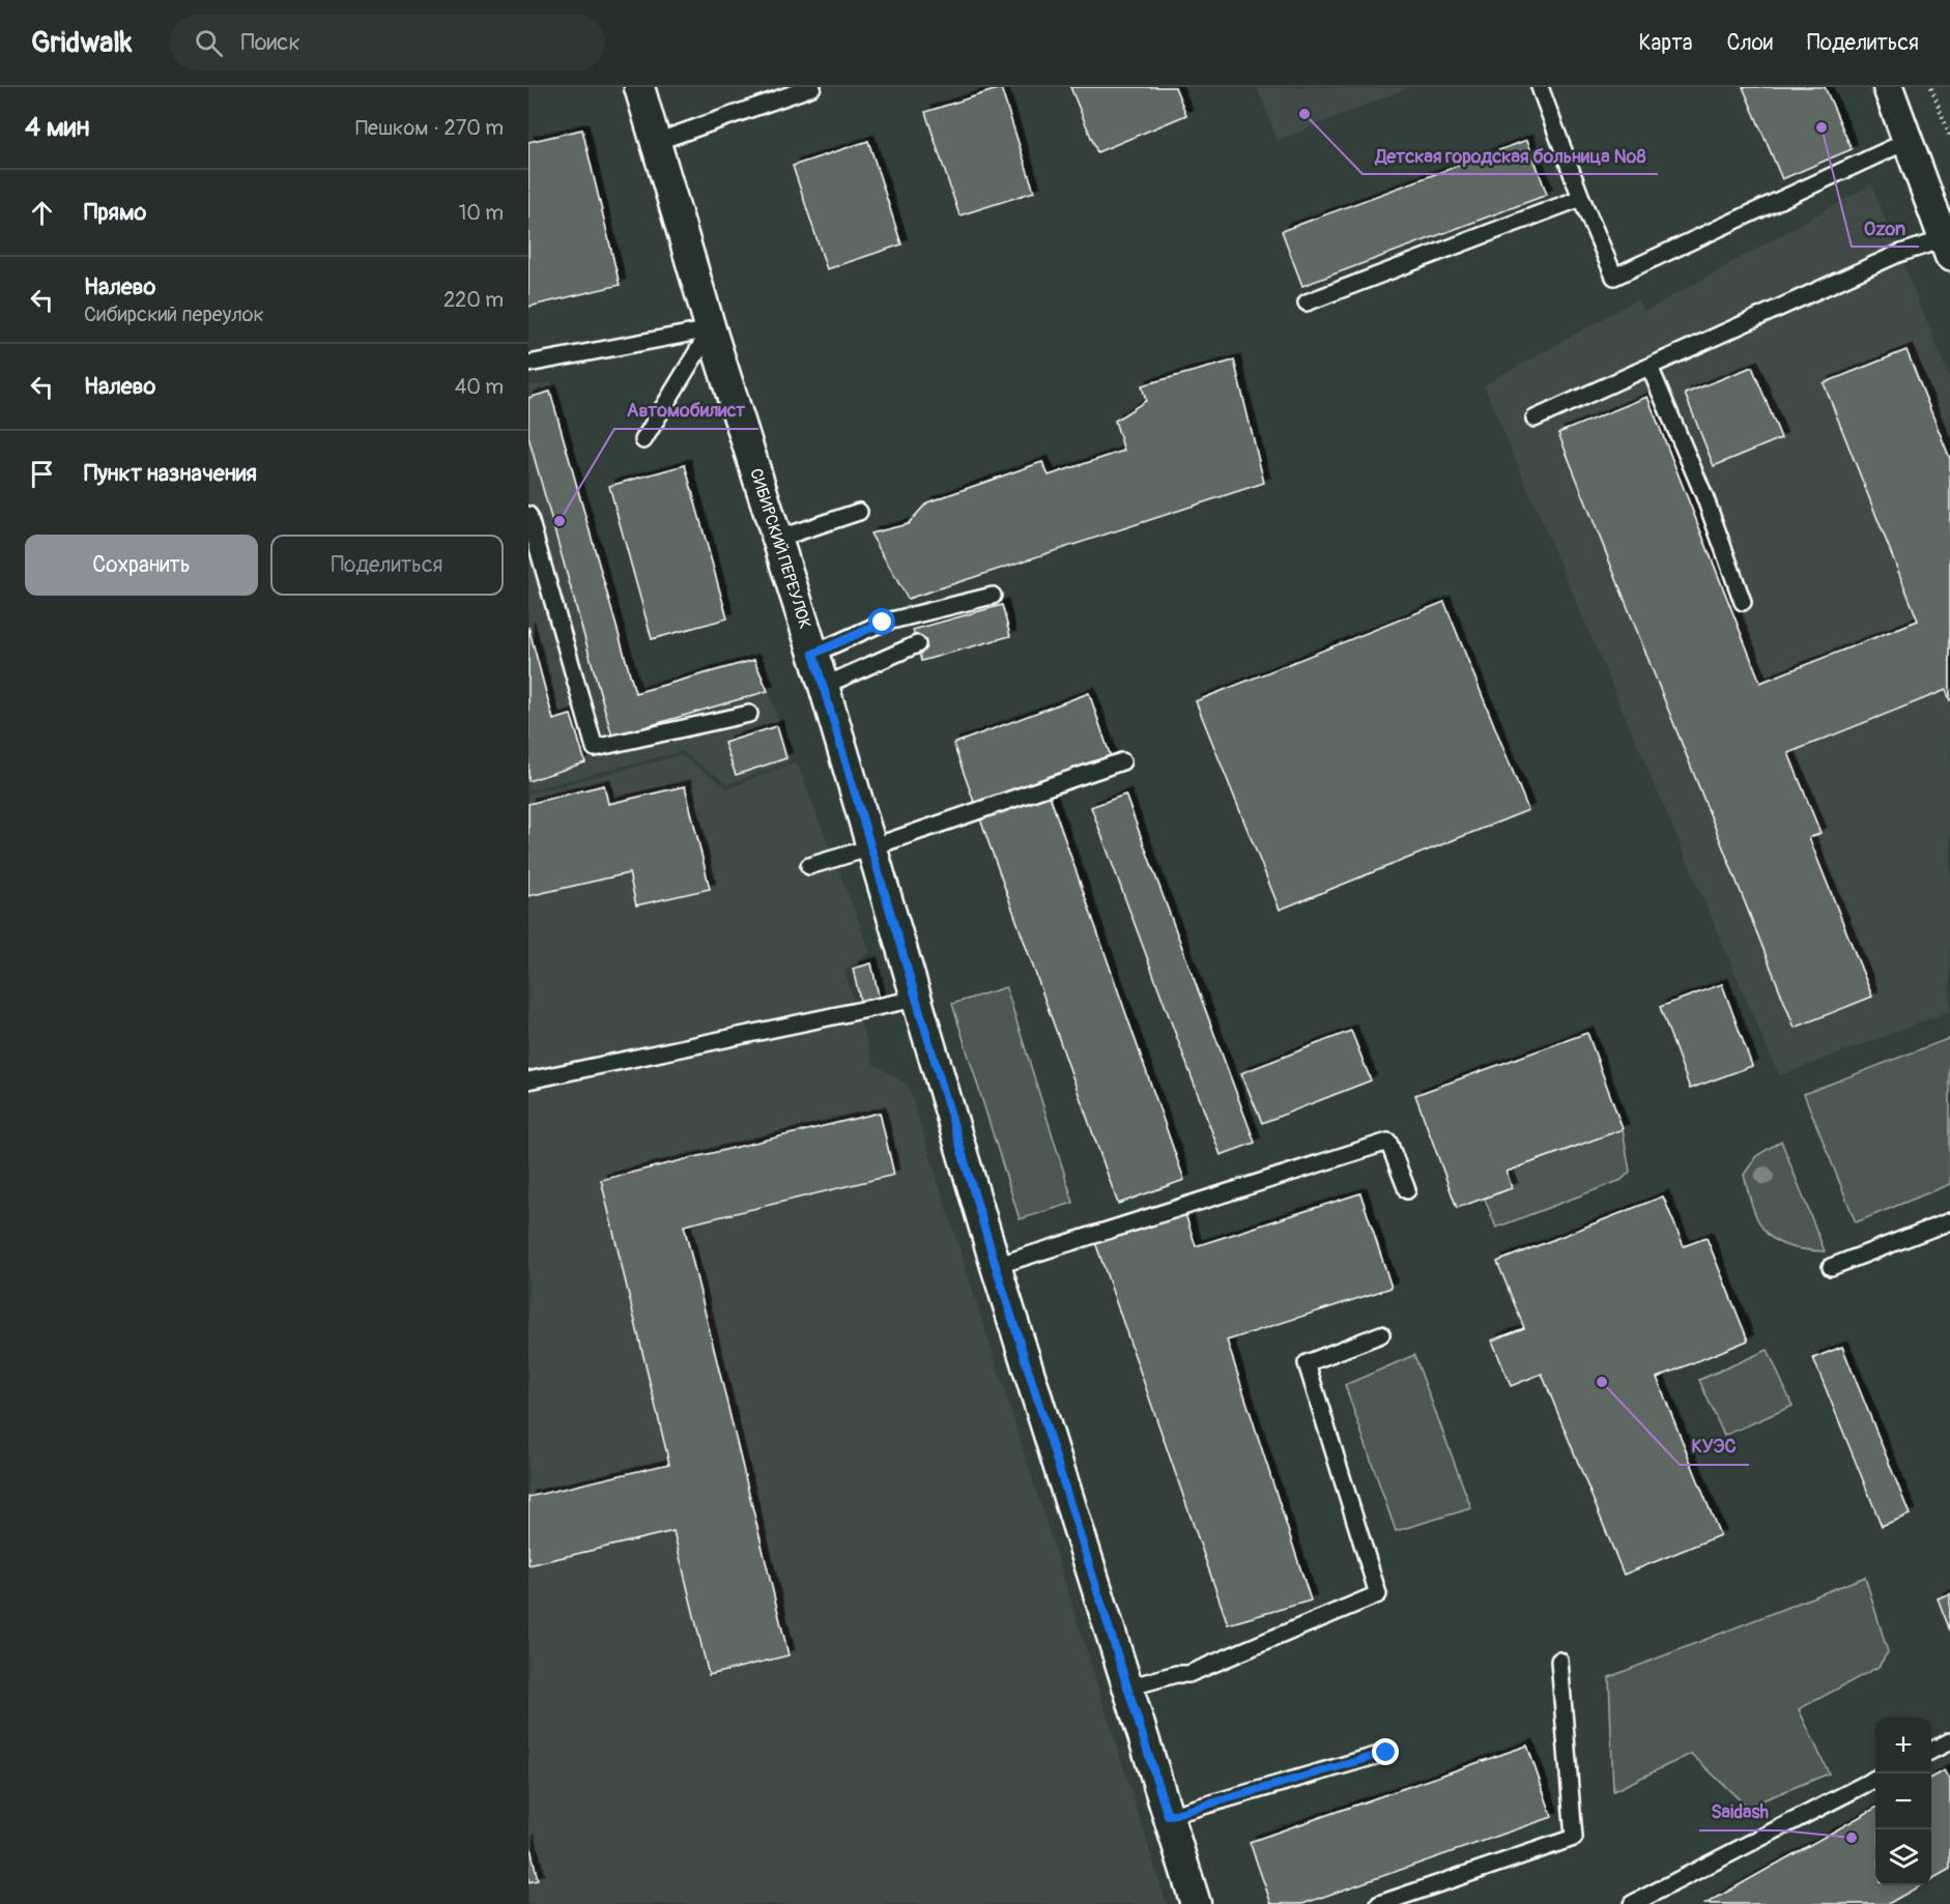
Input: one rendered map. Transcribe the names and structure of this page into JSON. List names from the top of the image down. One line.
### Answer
{"streets":{"street":["СИБИРСКИЙ ПЕРЕУЛОК"]},"places":["Детская городская больница №8","Ozon","Автомобилист","КУЭС","Saidash"],"page":{"header":"Gridwalk","search":"Поиск","nav":["Карта","Слои","Поделиться"],"heading":["4 мин","Пешком · 270 m"],"list":[["Прямо","10 m"],["Налево","Сибирский переулок","220 m"],["Налево","40 m"],"Пункт назначения"],"buttons":["Сохранить","Поделиться"],"map_buttons":["+","−"]}}
